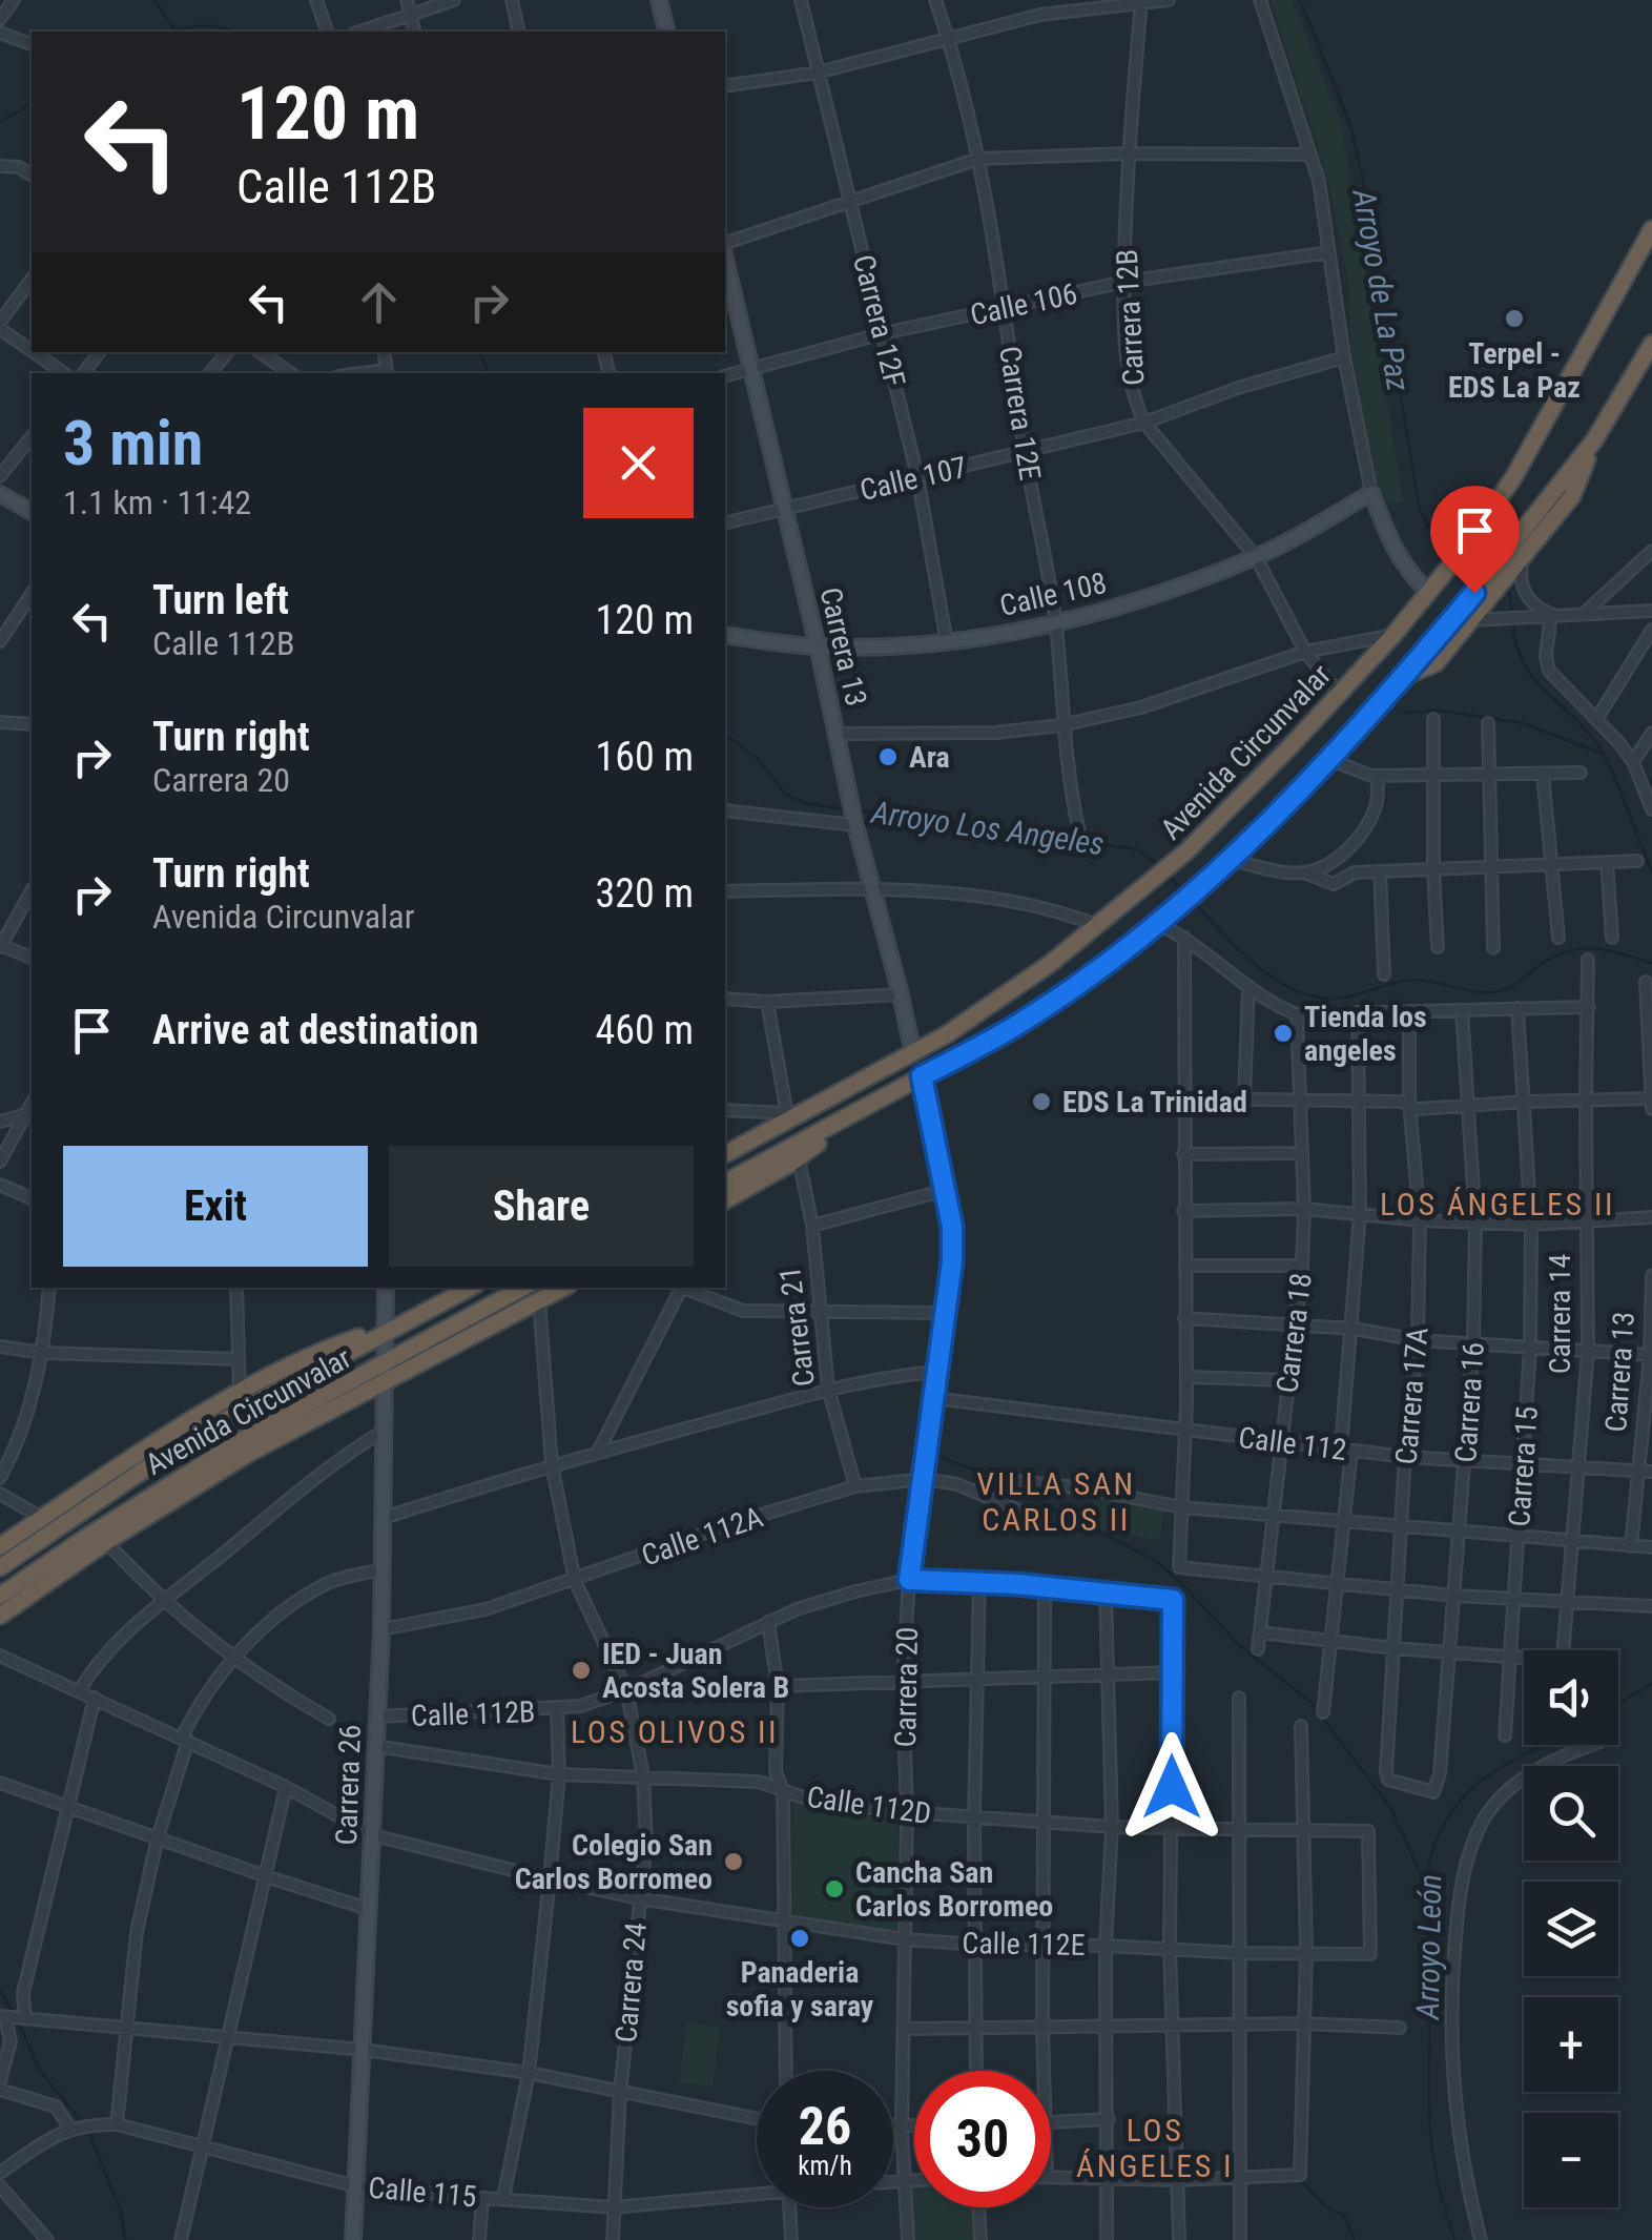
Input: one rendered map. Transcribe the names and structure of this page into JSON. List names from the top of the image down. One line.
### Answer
{"streets":{"highway":["Avenida Circunvalar"],"street":["Calle 106","Carrera 12B","Carrera 12F","Carrera 12E","Calle 107","Calle 108","Carrera 13","Carrera 14","Carrera 21","Carrera 18","Carrera 17A","Carrera 16","Calle 112","Carrera 15","Calle 112A","Carrera 20","Calle 112B","Carrera 26","Calle 112D","Calle 112E","Carrera 24","Calle 115"]},"crossings":[["Calle 106","Carrera 12B"],["Calle 106","Carrera 12F"],["Calle 106","Carrera 12E"],["Calle 106","Carrera 13"],["Carrera 12B","Calle 107"],["Carrera 12B","Calle 108"],["Carrera 12B","Avenida Circunvalar"],["Carrera 12F","Calle 107"],["Carrera 12F","Calle 108"],["Carrera 12E","Calle 107"],["Carrera 12E","Calle 108"],["Calle 107","Carrera 13"],["Calle 108","Carrera 13"],["Carrera 13","Avenida Circunvalar"],["Carrera 13","Calle 112"],["Avenida Circunvalar","Carrera 20"],["Avenida Circunvalar","Carrera 26"],["Carrera 14","Calle 112"],["Carrera 21","Calle 112A"],["Carrera 18","Calle 112"],["Carrera 17A","Carrera 16"],["Carrera 17A","Calle 112"],["Carrera 16","Calle 112"],["Calle 112","Carrera 15"],["Calle 112","Carrera 20"],["Calle 112A","Carrera 20"],["Calle 112A","Carrera 26"],["Calle 112A","Carrera 24"],["Carrera 20","Calle 112B"],["Carrera 20","Calle 112D"],["Carrera 20","Calle 112E"],["Carrera 20","Calle 115"],["Calle 112B","Carrera 26"],["Calle 112B","Carrera 24"],["Carrera 26","Calle 112D"],["Carrera 26","Calle 112E"],["Carrera 26","Calle 115"],["Calle 112D","Calle 112E"],["Calle 112D","Carrera 24"],["Calle 112E","Carrera 24"],["Carrera 24","Calle 115"]],"districts":["LOS ÁNGELES II","VILLA SAN CARLOS II","LOS OLIVOS II","LOS ÁNGELES I"],"water":["Arroyo de La Paz","Arroyo Los Angeles","Arroyo León"],"places":["Terpel - EDS La Paz","Ara","Tienda los angeles","EDS La Trinidad","IED - Juan Acosta Solera B","Colegio San Carlos Borromeo","Cancha San Carlos Borromeo","Panaderia sofia y saray"],"page":{"turn":["120 m","Calle 112B"],"heading":["3 min","1.1 km · 11:42"],"list":[{"name":"Turn left","note":"Calle 112B","value":"120 m"},{"name":"Turn right","note":"Carrera 20","value":"160 m"},{"name":"Turn right","note":"Avenida Circunvalar","value":"320 m"},{"name":"Arrive at destination","value":"460 m"}],"buttons":["Exit","Share"],"map_buttons":["+","−"],"speed":"26 km/h","limit":"30"}}
